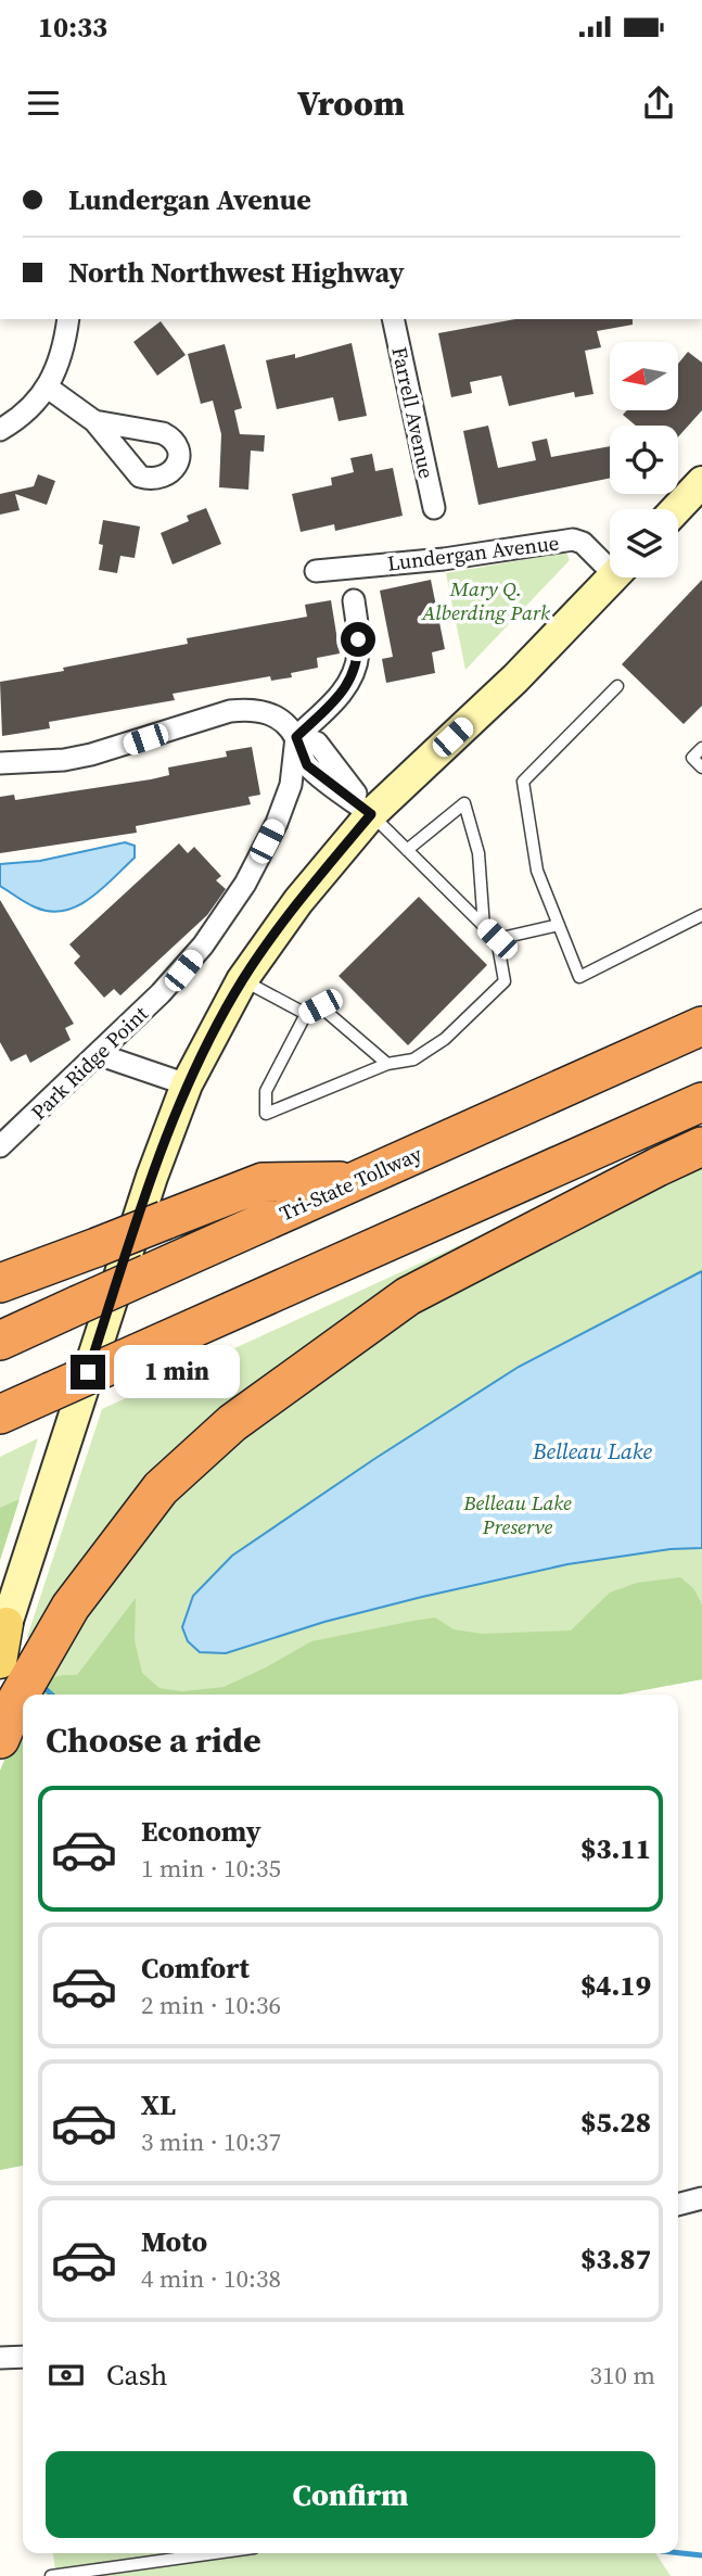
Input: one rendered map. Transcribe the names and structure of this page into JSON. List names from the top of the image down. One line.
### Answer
{"streets":{"highway":["Tri-State Tollway"],"street":["Farrell Avenue","Lundergan Avenue","Park Ridge Point"]},"water":["Belleau Lake"],"parks":["Mary Q. Alberding Park","Belleau Lake Preserve"],"north":"left","page":{"status":"10:33","header":"Vroom","banner":["Lundergan Avenue","North Northwest Highway"],"bubble":"1 min","heading":"Choose a ride","list":[{"name":"Economy","note":"1 min · 10:35","value":"$3.11"},{"name":"Comfort","note":"2 min · 10:36","value":"$4.19"},{"name":"XL","note":"3 min · 10:37","value":"$5.28"},{"name":"Moto","note":"4 min · 10:38","value":"$3.87"}],"pay":["Cash","310 m"],"buttons":"Confirm"}}
